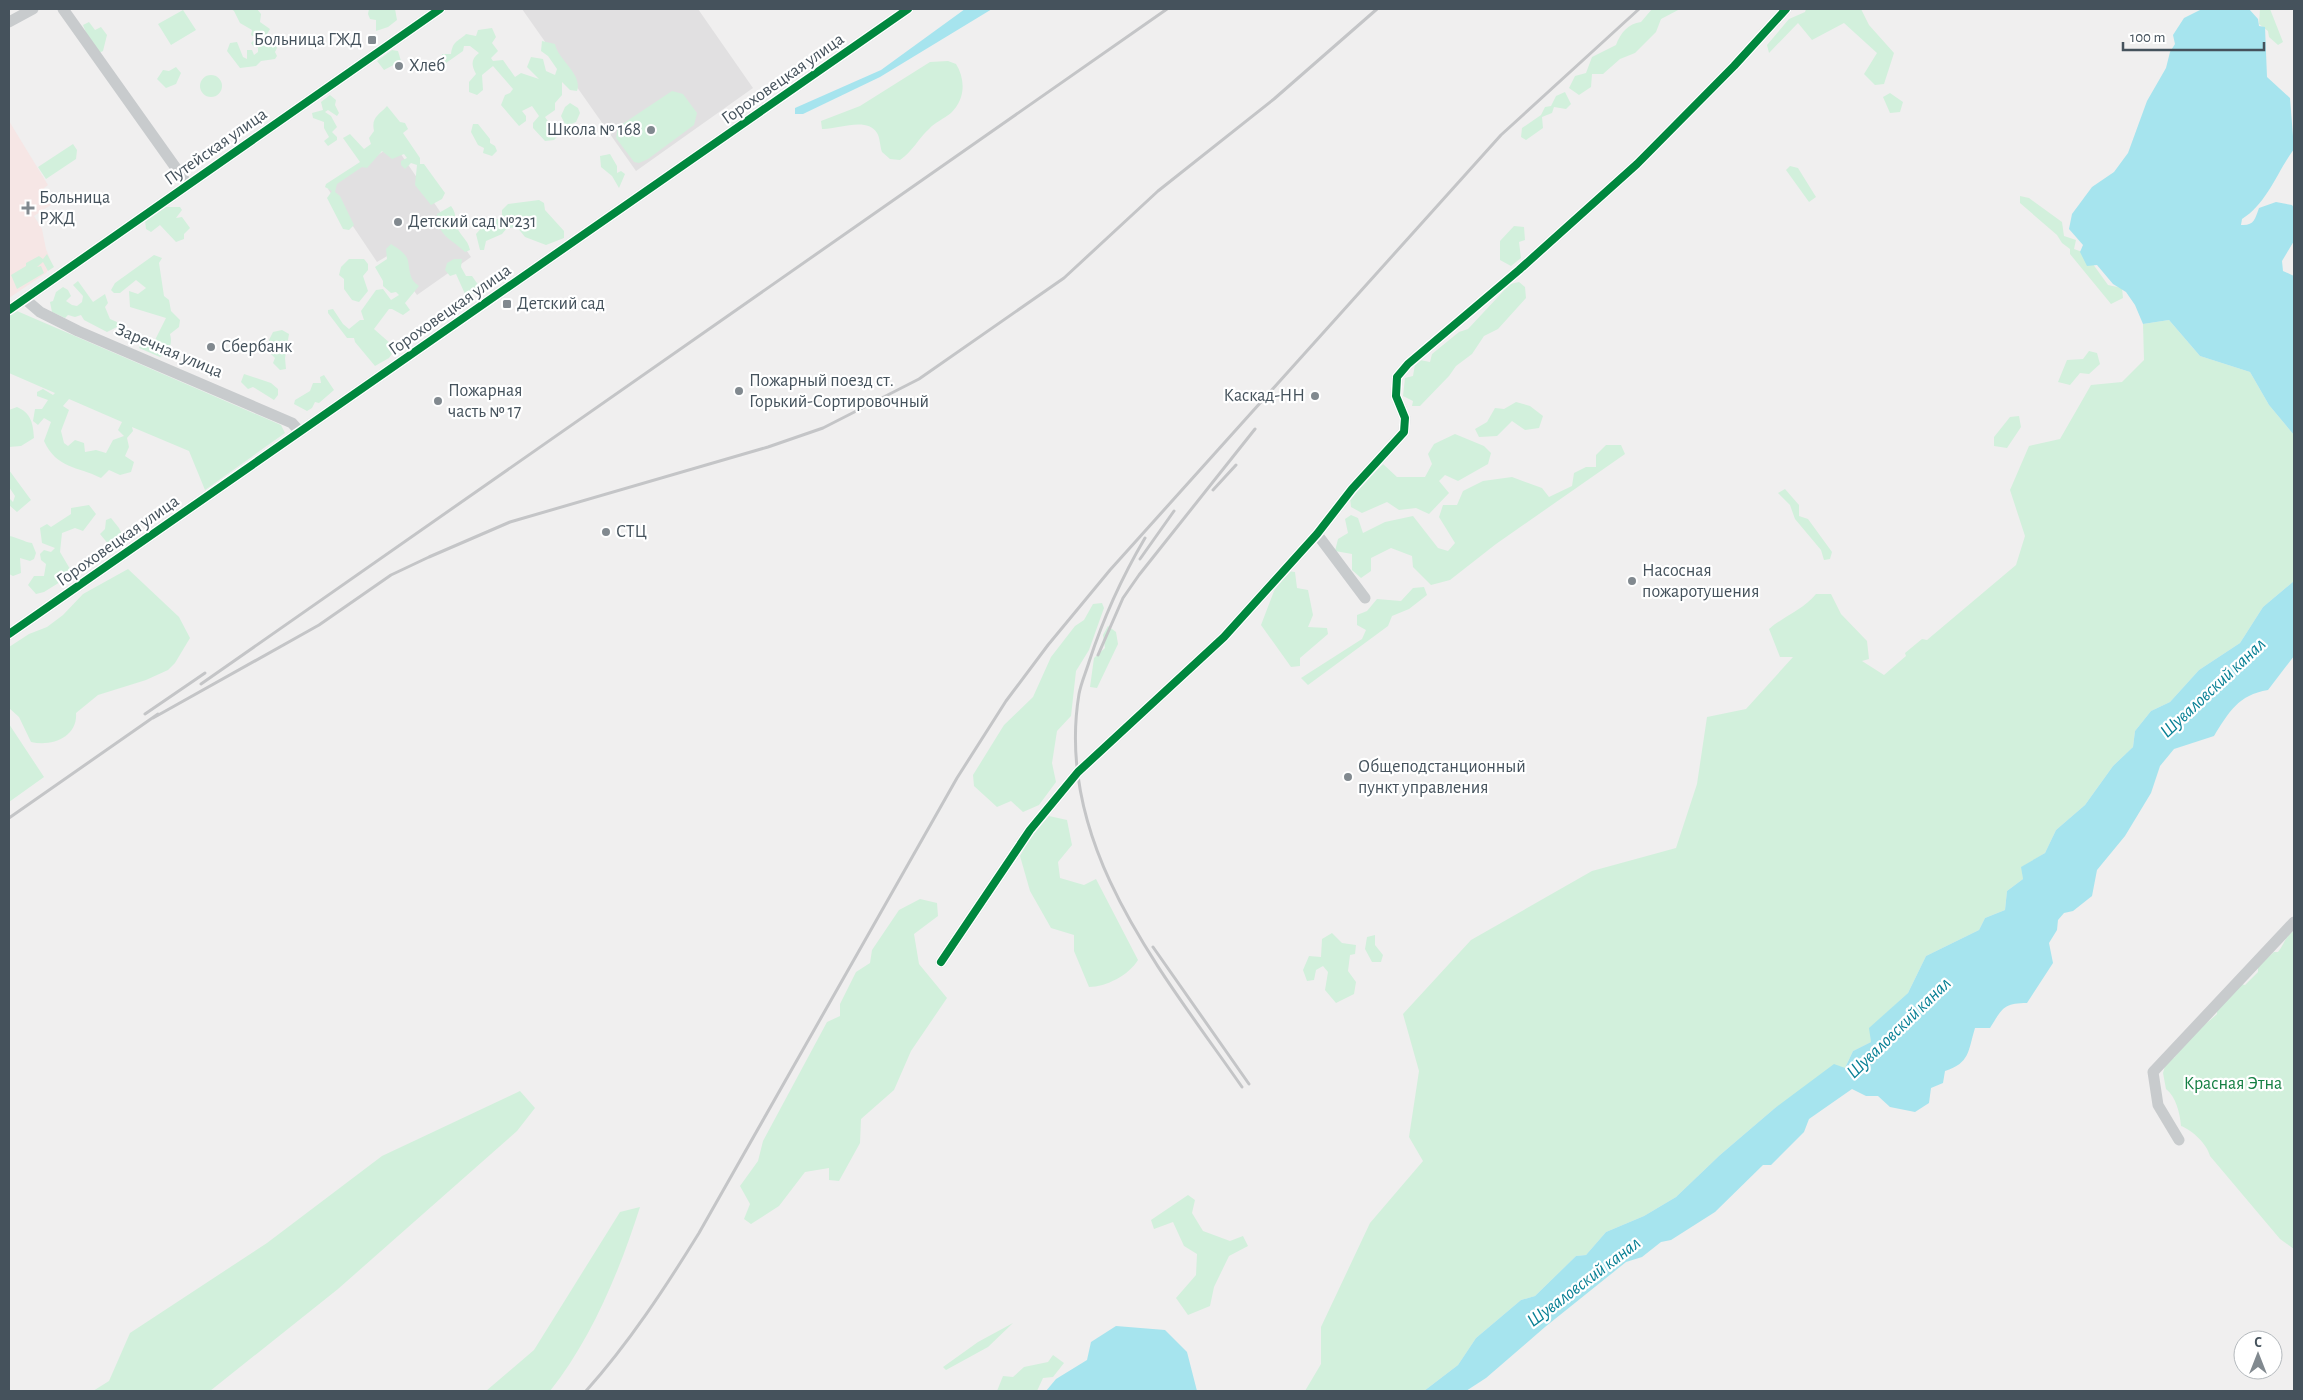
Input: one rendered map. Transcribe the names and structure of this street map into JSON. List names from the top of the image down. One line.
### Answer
{"streets":{"street":["Гороховецкая улица","Путейская улица","Заречная улица"]},"crossings":[["Гороховецкая улица","Заречная улица"],["Путейская улица","Заречная улица"]],"water":["Шуваловский канал"],"parks":["Красная Этна"],"places":{"transit":["Больница ГЖД","Детский сад"],"other":["Хлеб","Школа № 168","Детский сад №231","Сбербанк","Пожарный поезд ст. Горький-Сортировочный","Каскад-НН","Пожарная часть № 17","СТЦ","Насосная пожаротушения","Общеподстанционный пункт управления"],"health":["Больница РЖД"]},"scale_bar":"100 m","north":"top"}
